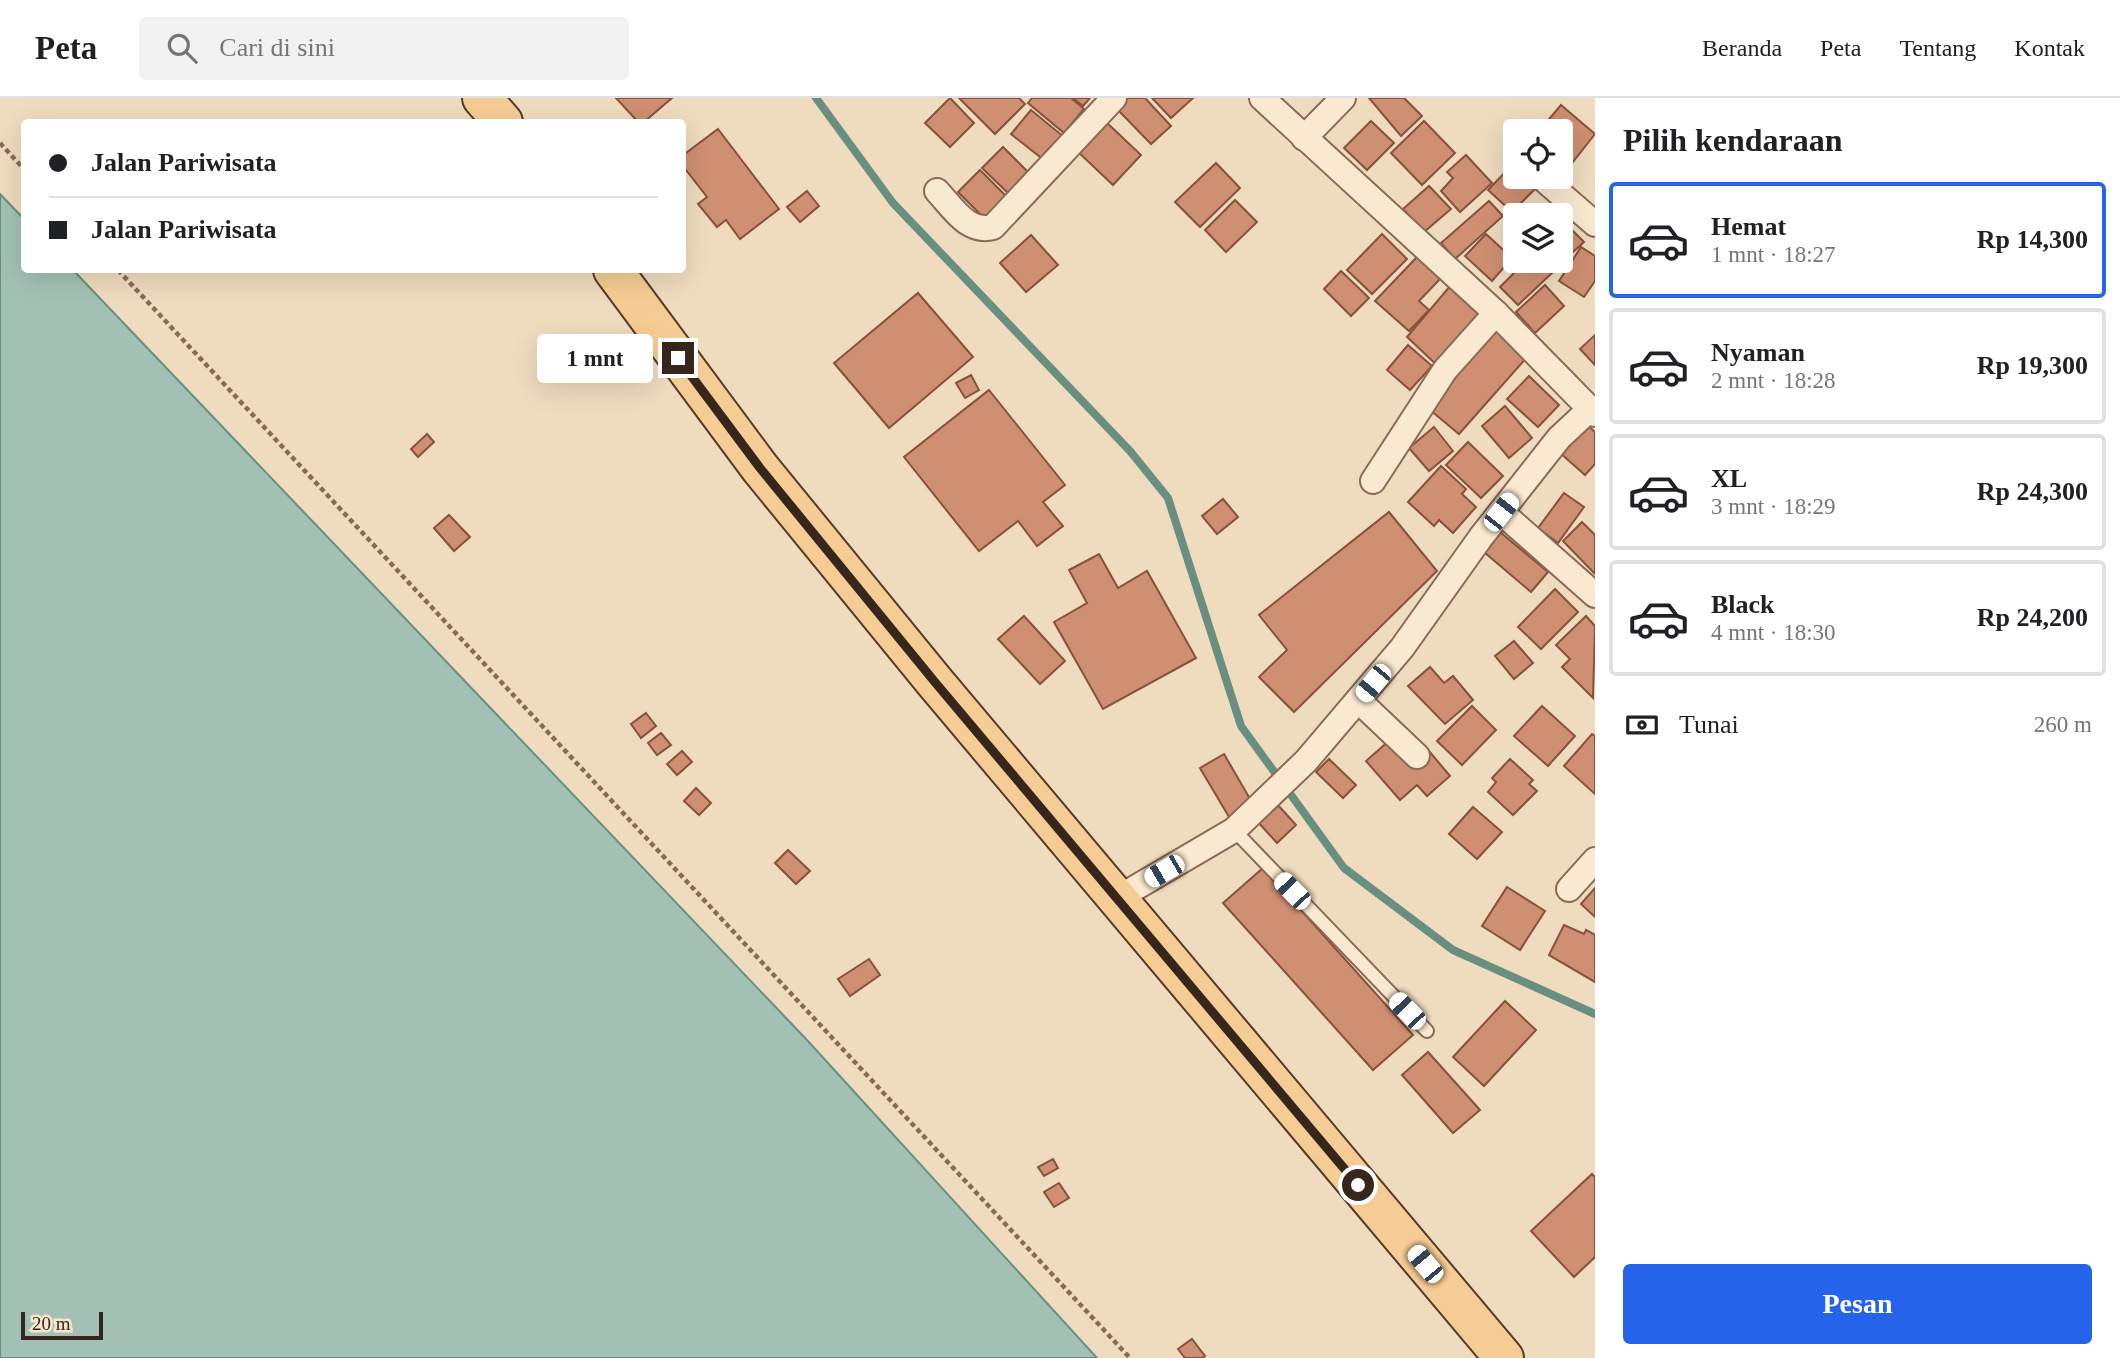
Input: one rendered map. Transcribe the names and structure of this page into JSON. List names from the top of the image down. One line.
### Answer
{"scale_bar":"20 m","page":{"header":"Peta","search":"Cari di sini","nav":["Beranda","Peta","Tentang","Kontak"],"heading":"Pilih kendaraan","banner":["Jalan Pariwisata","Jalan Pariwisata"],"list":[{"name":"Hemat","note":"1 mnt · 18:27","value":"Rp 14,300"},{"name":"Nyaman","note":"2 mnt · 18:28","value":"Rp 19,300"},{"name":"XL","note":"3 mnt · 18:29","value":"Rp 24,300"},{"name":"Black","note":"4 mnt · 18:30","value":"Rp 24,200"}],"bubble":"1 mnt","pay":["Tunai","260 m"],"buttons":"Pesan","scale":"20 m"}}
